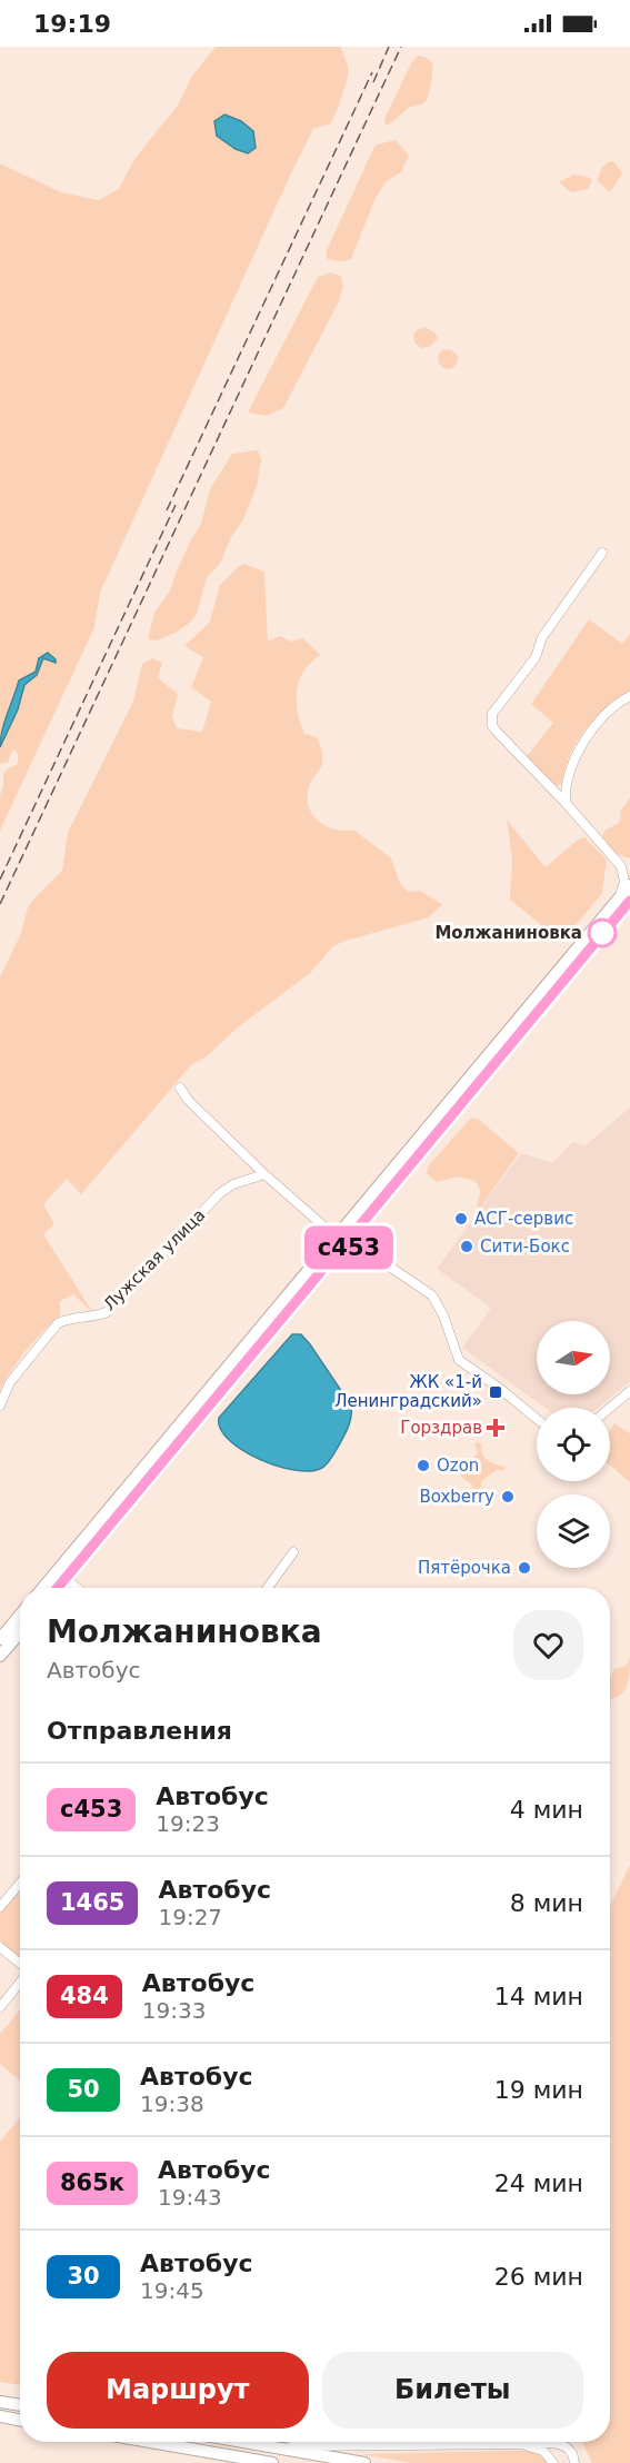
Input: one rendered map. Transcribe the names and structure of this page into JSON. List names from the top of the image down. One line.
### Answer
{"streets":{"street":["Лужская улица"]},"places":{"other":["Молжаниновка","АСГ-сервис","Сити-Бокс","Ozon","Boxberry","Пятёрочка"],"transit":["ЖК «1-й Ленинградский»"],"health":["Горздрав"]},"lines":["bus line с453"],"north":"right","page":{"status":"19:19","on_map":"с453","heading":[["Молжаниновка","Автобус"],"Отправления"],"list":[{"mark":"с453","name":"Автобус","note":"19:23","value":"4 мин"},{"mark":"1465","name":"Автобус","note":"19:27","value":"8 мин"},{"mark":"484","name":"Автобус","note":"19:33","value":"14 мин"},{"mark":"50","name":"Автобус","note":"19:38","value":"19 мин"},{"mark":"865к","name":"Автобус","note":"19:43","value":"24 мин"},{"mark":"30","name":"Автобус","note":"19:45","value":"26 мин"}],"buttons":["Маршрут","Билеты"]}}
